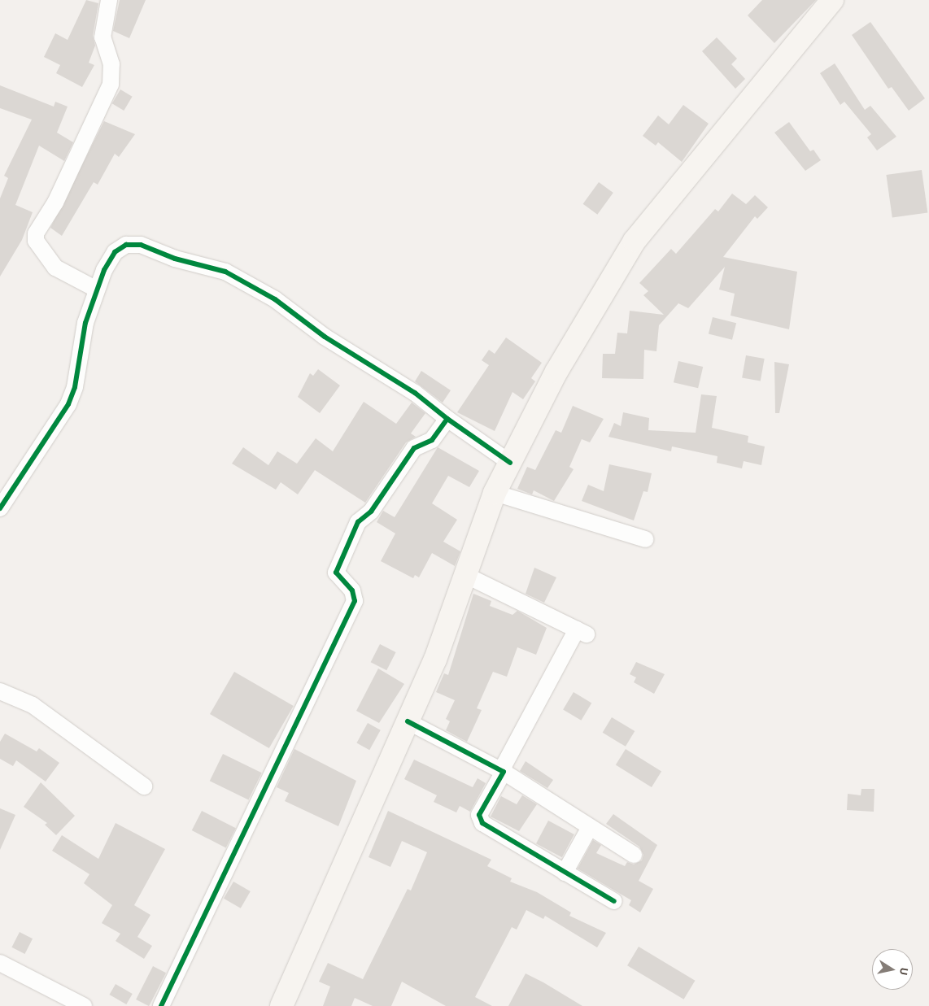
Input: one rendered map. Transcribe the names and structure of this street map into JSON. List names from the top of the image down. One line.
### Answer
{"north":"right"}
